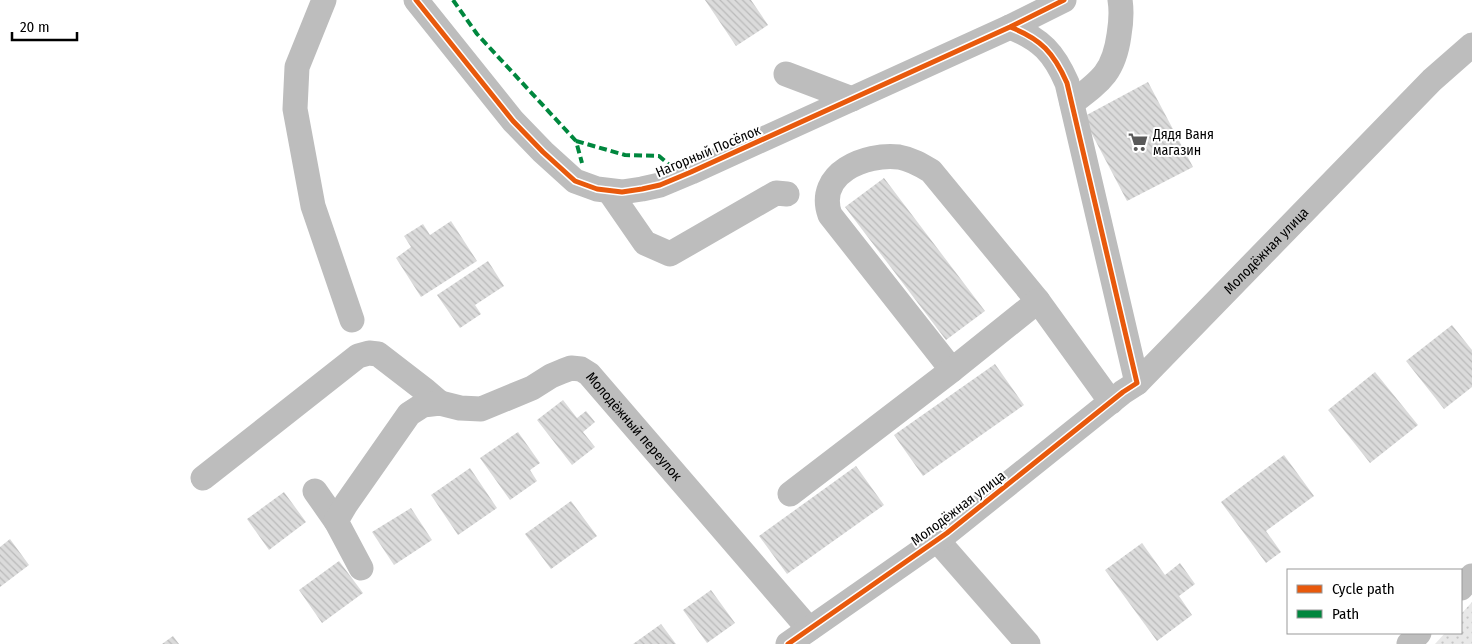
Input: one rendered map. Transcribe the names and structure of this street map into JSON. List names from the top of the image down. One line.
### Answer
{"streets":{"street":["Нагорный Посёлок","Молодёжная улица","Молодёжный переулок"]},"crossings":[["Молодёжная улица","Молодёжный переулок"]],"places":{"supermarket":["Дядя Ваня магазин"]},"legend":["Cycle path","Path"],"scale_bar":"20 m"}
